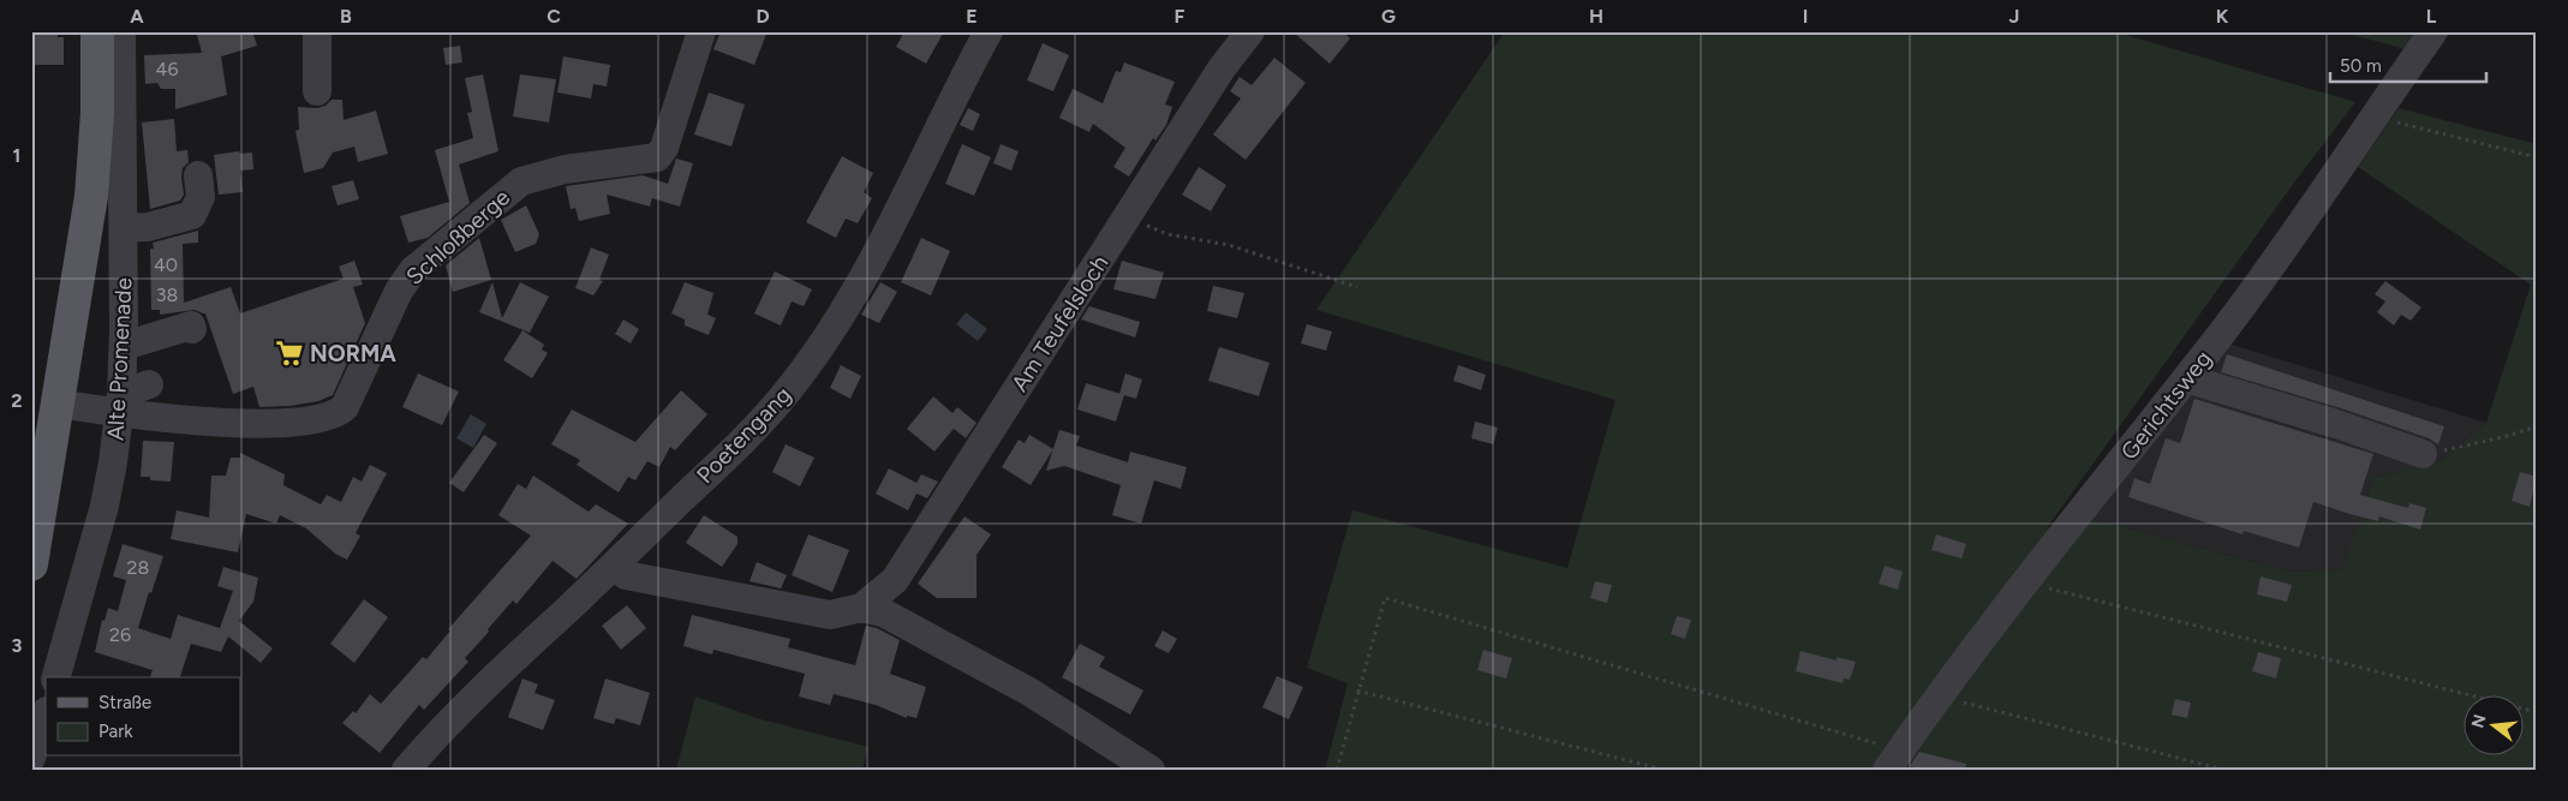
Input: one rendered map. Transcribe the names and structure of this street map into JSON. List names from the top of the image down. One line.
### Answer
{"streets":{"main road":["Alte Promenade"],"street":["Schloßberge","Am Teufelsloch","Gerichtsweg","Poetengang"]},"crossings":[["Schloßberge","Alte Promenade"],["Am Teufelsloch","Poetengang"]],"places":{"supermarket":["NORMA"]},"house_numbers":["46","40","38","28","26"],"legend":["Straße","Park"],"scale_bar":"50 m","north":"left","grid":{"columns":["A","B","C","D","E","F","G","H","I","J","K","L"],"rows":["1","2","3"]}}
